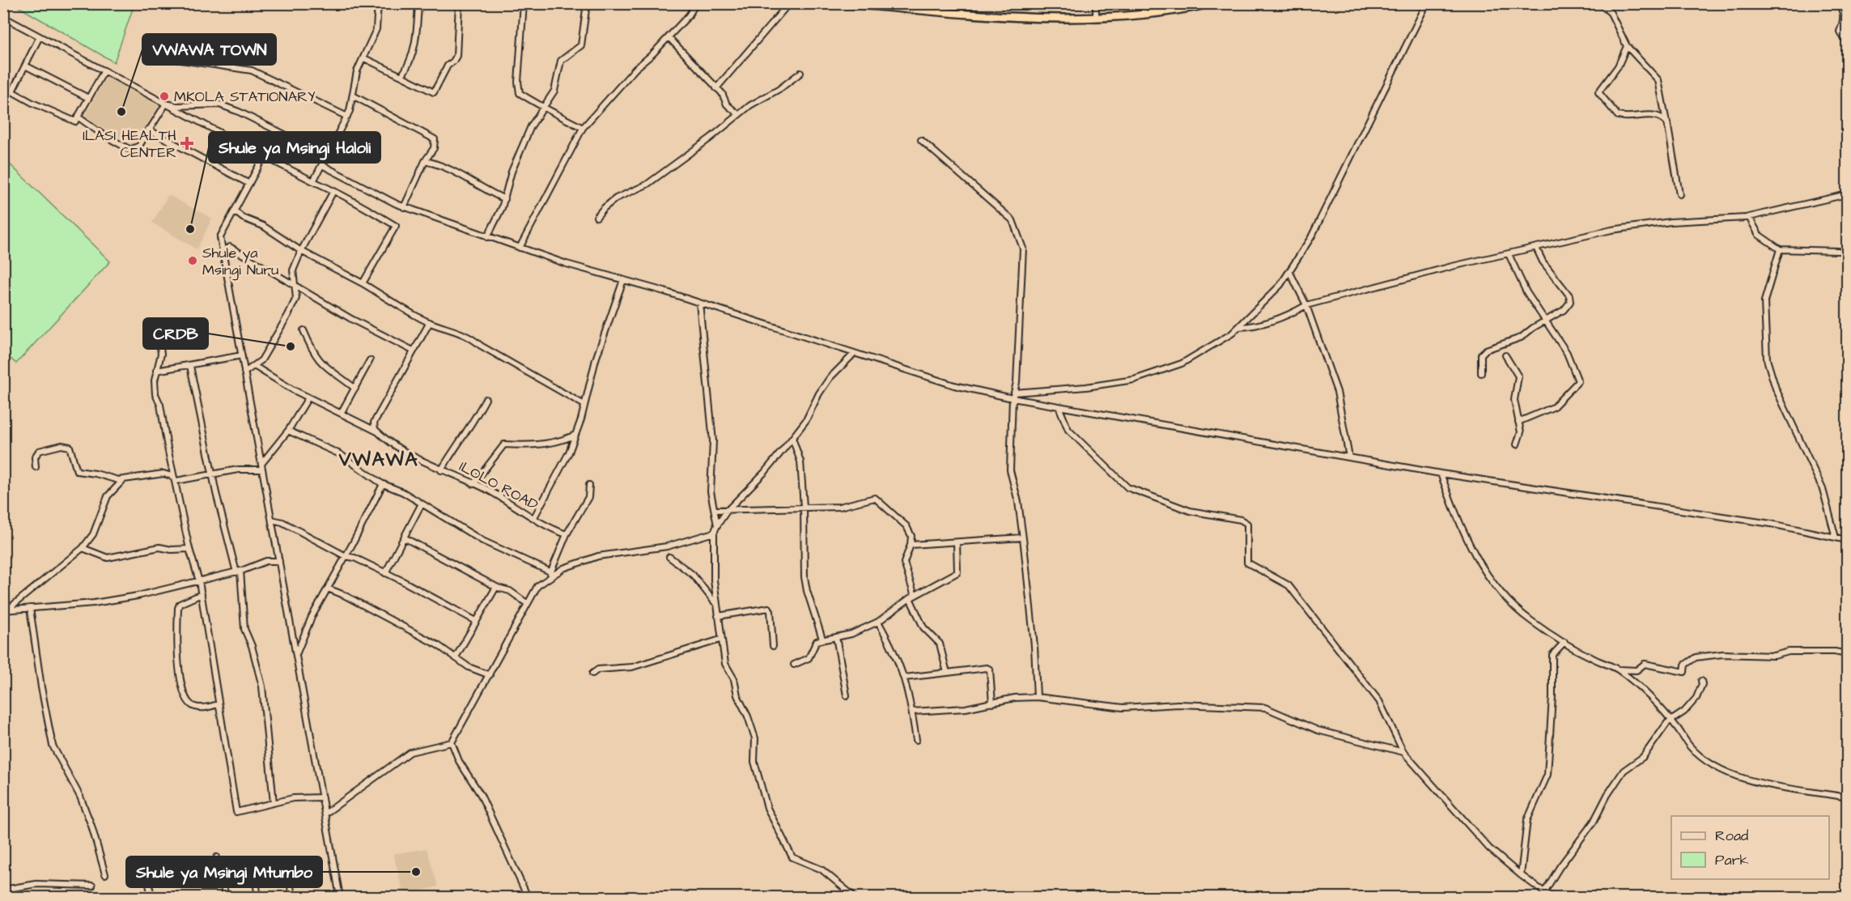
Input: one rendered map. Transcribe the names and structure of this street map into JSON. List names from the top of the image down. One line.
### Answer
{"streets":{"street":["ILOLO ROAD"]},"districts":["VWAWA"],"places":{"other":["MKOLA STATIONARY","VWAWA TOWN","Shule ya Msingi Haloli","Shule ya Msingi Nuru","CRDB","Shule ya Msingi Mtumbo"],"health":["ILASI HEALTH CENTER"]},"legend":["Road","Park"]}
